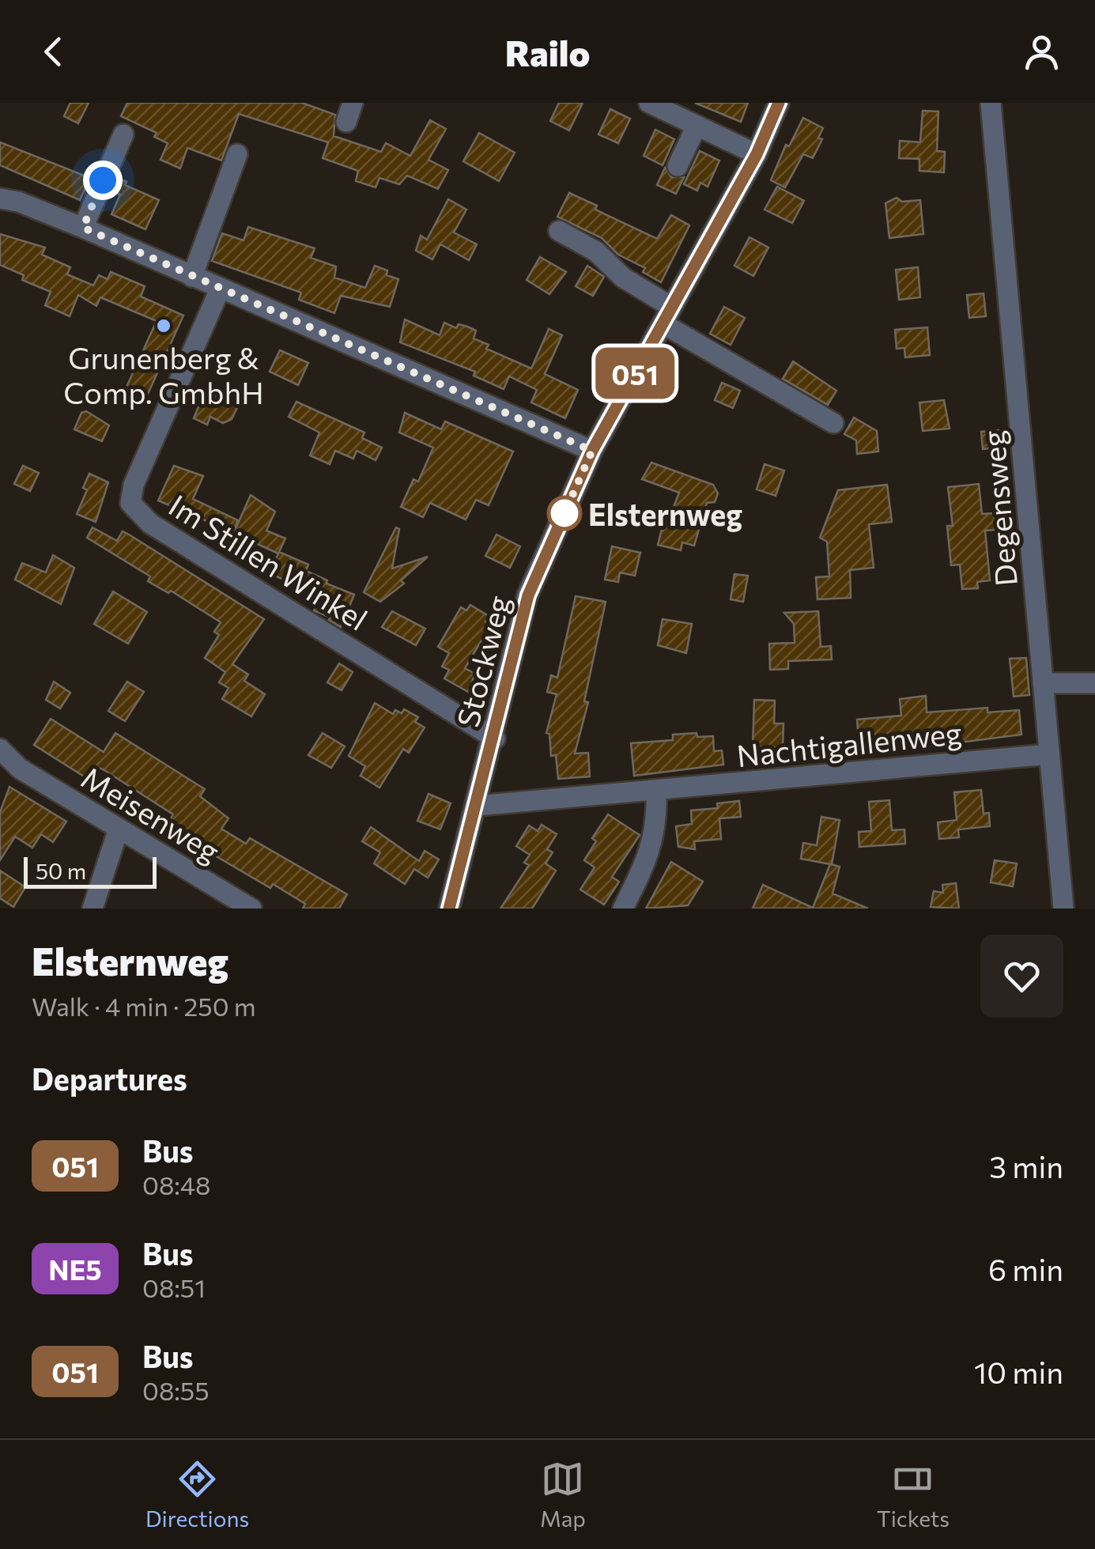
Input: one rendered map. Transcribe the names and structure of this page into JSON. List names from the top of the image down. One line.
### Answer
{"streets":{"street":["Degensweg","Im Stillen Winkel","Stockweg","Nachtigallenweg","Meisenweg"]},"crossings":[["Degensweg","Nachtigallenweg"],["Im Stillen Winkel","Stockweg"],["Stockweg","Nachtigallenweg"]],"places":["Grunenberg & Comp. GmbhH","Elsternweg"],"lines":["bus line 051"],"scale_bar":"50 m","page":{"header":"Railo","on_map":"051","scale":"50 m","heading":[["Elsternweg","Walk · 4 min · 250 m"],"Departures"],"list":[{"mark":"051","name":"Bus","note":"08:48","value":"3 min"},{"mark":"NE5","name":"Bus","note":"08:51","value":"6 min"},{"mark":"051","name":"Bus","note":"08:55","value":"10 min"}],"tabs":["Directions","Map","Tickets"]}}
